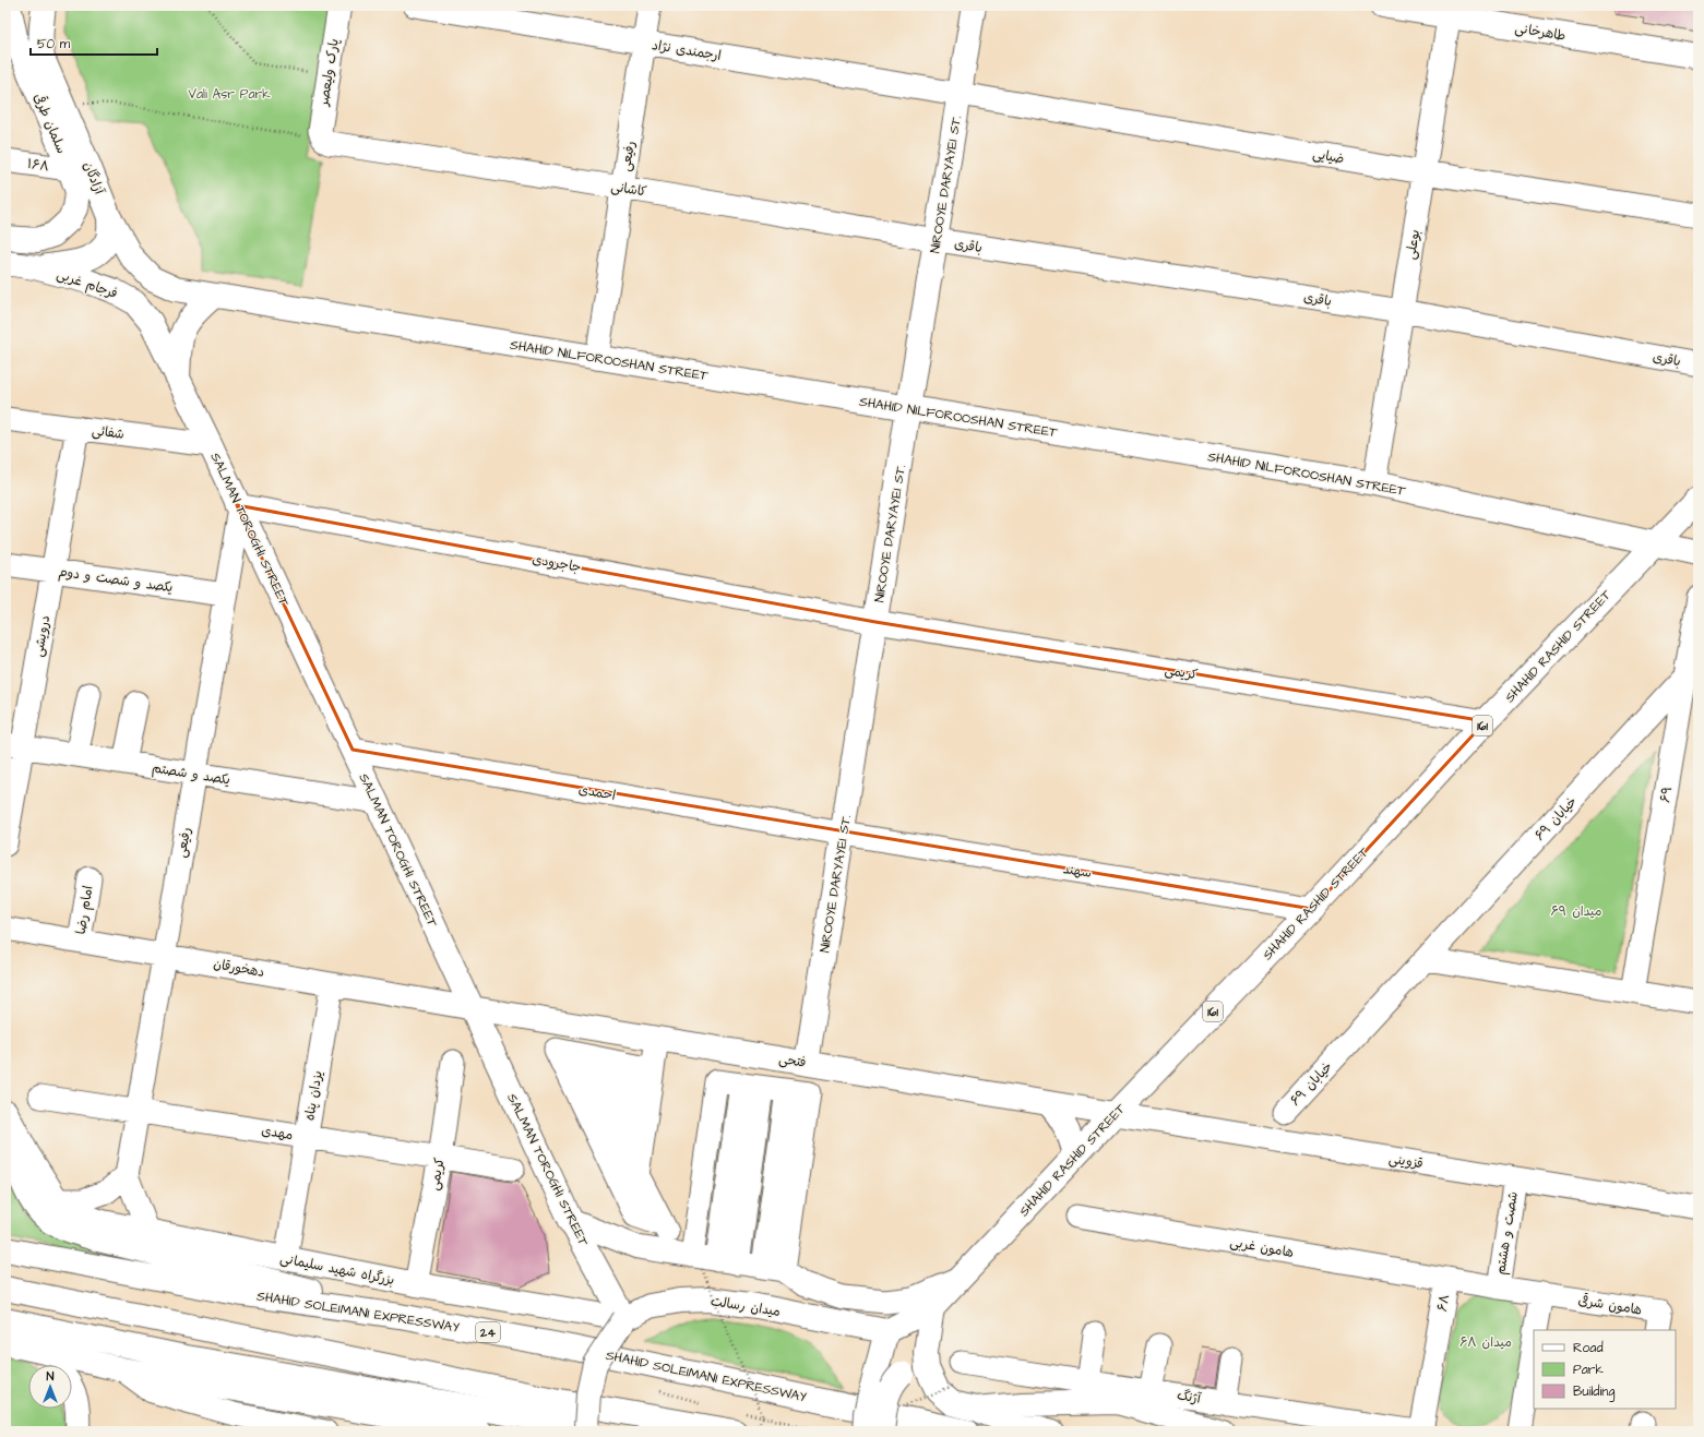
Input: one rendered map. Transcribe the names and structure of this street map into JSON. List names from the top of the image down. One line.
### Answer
{"streets":{"main road":["طاهرخانی","سلمان طرقی","آزادگان","NIROOYE DARYAYEI ST.","فرجام غربی","SHAHID NILFOROOSHAN STREET","SALMAN TOROGHI STREET","SHAHID RASHID STREET","161","فتحی","بزرگراه شهید سلیمانی","میدان رسالت","SHAHID SOLEIMANI EXPRESSWAY","24"],"street":["ارجمندی نژاد","پارک ولیعصر","رفیعی","ضیایی","۱۶۸","کاشانی","بوعلی","باقری","شفائی","جاجرودی","یکصد و شصت و دوم","درویشی","کریمی","یکصد و شصتم","احمدی","۶۹","خیابان ۶۹","سهند","امام رضا","دهخورقان","یزدان پناه","مهدی","قزوینی","شصت و هشتم","هامون غربی","۶۸","هامون شرقی","آژنگ"]},"crossings":[["طاهرخانی","بوعلی"],["ارجمندی نژاد","رفیعی"],["ارجمندی نژاد","ضیایی"],["ارجمندی نژاد","NIROOYE DARYAYEI ST."],["پارک ولیعصر","کاشانی"],["سلمان طرقی","۱۶۸"],["رفیعی","کاشانی"],["رفیعی","SHAHID NILFOROOSHAN STREET"],["رفیعی","SALMAN TOROGHI STREET"],["رفیعی","جاجرودی"],["رفیعی","یکصد و شصت و دوم"],["رفیعی","یکصد و شصتم"],["رفیعی","دهخورقان"],["رفیعی","مهدی"],["ضیایی","NIROOYE DARYAYEI ST."],["ضیایی","بوعلی"],["آزادگان","SHAHID NILFOROOSHAN STREET"],["NIROOYE DARYAYEI ST.","کاشانی"],["NIROOYE DARYAYEI ST.","باقری"],["NIROOYE DARYAYEI ST.","SHAHID NILFOROOSHAN STREET"],["NIROOYE DARYAYEI ST.","جاجرودی"],["NIROOYE DARYAYEI ST.","کریمی"],["NIROOYE DARYAYEI ST.","احمدی"],["NIROOYE DARYAYEI ST.","سهند"],["NIROOYE DARYAYEI ST.","فتحی"],["کاشانی","باقری"],["بوعلی","باقری"],["بوعلی","SHAHID NILFOROOSHAN STREET"],["فرجام غربی","SALMAN TOROGHI STREET"],["SHAHID NILFOROOSHAN STREET","SHAHID RASHID STREET"],["شفائی","SALMAN TOROGHI STREET"],["شفائی","درویشی"],["SALMAN TOROGHI STREET","جاجرودی"],["SALMAN TOROGHI STREET","یکصد و شصتم"],["SALMAN TOROGHI STREET","احمدی"],["SALMAN TOROGHI STREET","دهخورقان"],["SALMAN TOROGHI STREET","فتحی"],["SALMAN TOROGHI STREET","بزرگراه شهید سلیمانی"],["SALMAN TOROGHI STREET","میدان رسالت"],["جاجرودی","کریمی"],["یکصد و شصت و دوم","درویشی"],["درویشی","یکصد و شصتم"],["SHAHID RASHID STREET","کریمی"],["SHAHID RASHID STREET","سهند"],["SHAHID RASHID STREET","فتحی"],["SHAHID RASHID STREET","قزوینی"],["SHAHID RASHID STREET","میدان رسالت"],["کریمی","مهدی"],["کریمی","بزرگراه شهید سلیمانی"],["احمدی","سهند"],["۶۹","خیابان ۶۹"],["امام رضا","دهخورقان"],["دهخورقان","فتحی"],["دهخورقان","یزدان پناه"],["فتحی","قزوینی"],["یزدان پناه","مهدی"],["یزدان پناه","بزرگراه شهید سلیمانی"],["قزوینی","شصت و هشتم"],["شصت و هشتم","۶۸"],["هامون غربی","۶۸"],["بزرگراه شهید سلیمانی","میدان رسالت"],["۶۸","هامون شرقی"]],"parks":["Vali Asr Park","میدان ۶۹","میدان ۶۸"],"legend":["Road","Park","Building"],"scale_bar":"50 m","north":"top"}
